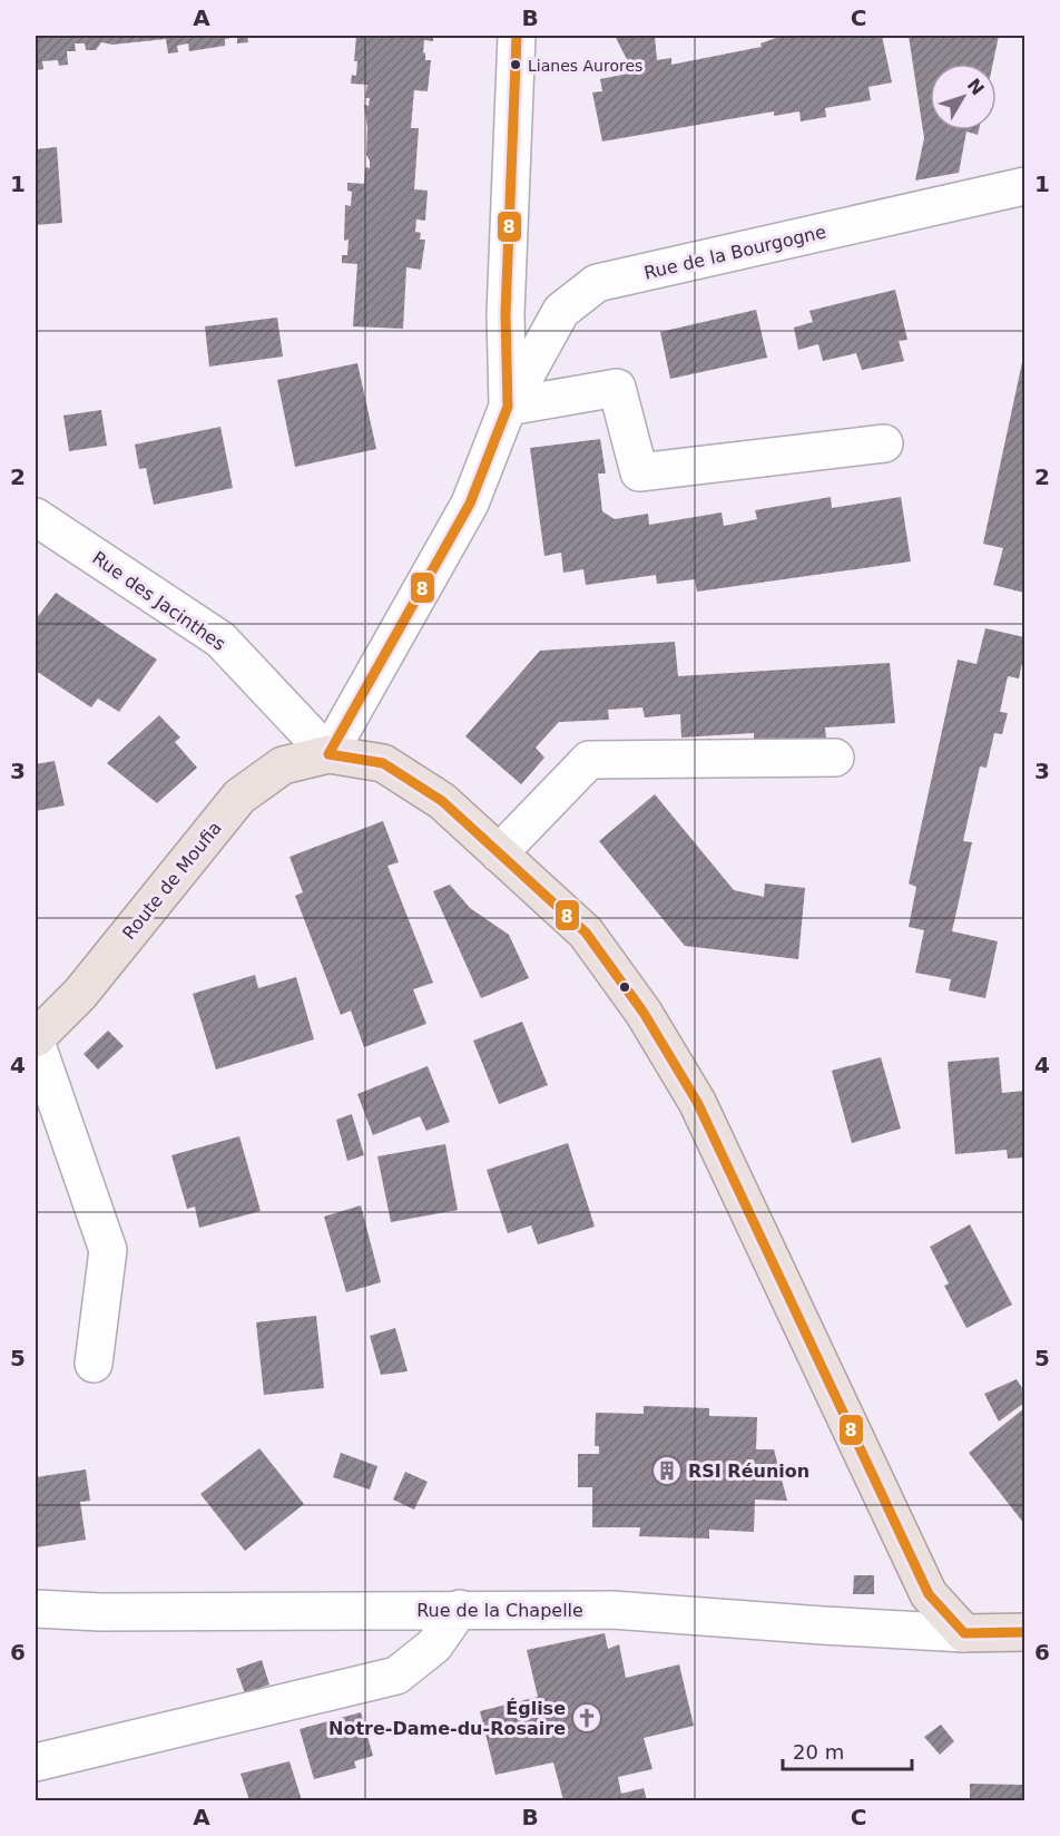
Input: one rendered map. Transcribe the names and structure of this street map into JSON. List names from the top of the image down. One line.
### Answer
{"streets":{"main road":["Route de Moufia"],"street":["Rue de la Bourgogne","Rue des Jacinthes","Rue de la Chapelle"]},"crossings":[["Rue des Jacinthes","Route de Moufia"]],"places":{"other":["Lianes Aurores"],"building":["RSI Réunion"],"church":["Église Notre-Dame-du-Rosaire"]},"lines":["transit line 8"],"scale_bar":"20 m","north":"top right","grid":{"columns":["A","B","C"],"rows":["1","2","3","4","5","6"]}}
